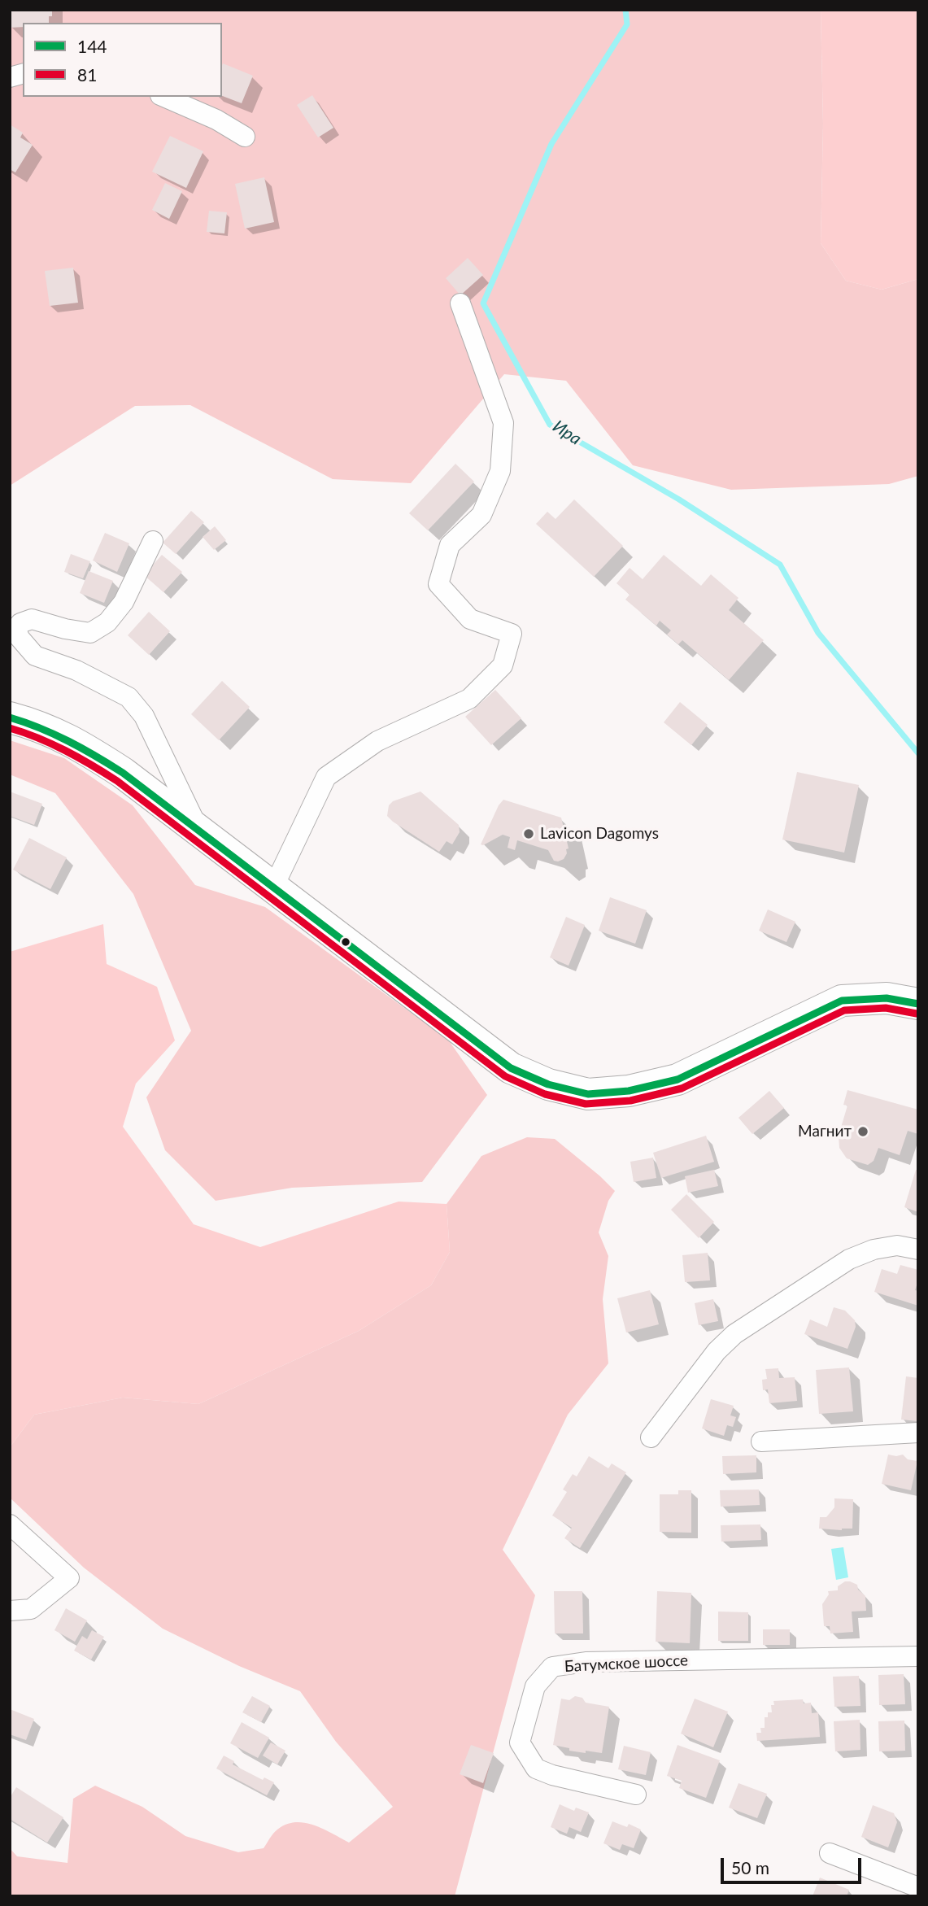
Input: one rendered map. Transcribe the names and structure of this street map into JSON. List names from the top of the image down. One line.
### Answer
{"streets":{"street":["Батумское шоссе"]},"water":["Ира"],"places":["Lavicon Dagomys","Магнит"],"lines":["transit line 144","transit line 81"],"legend":["144","81"],"scale_bar":"50 m"}
